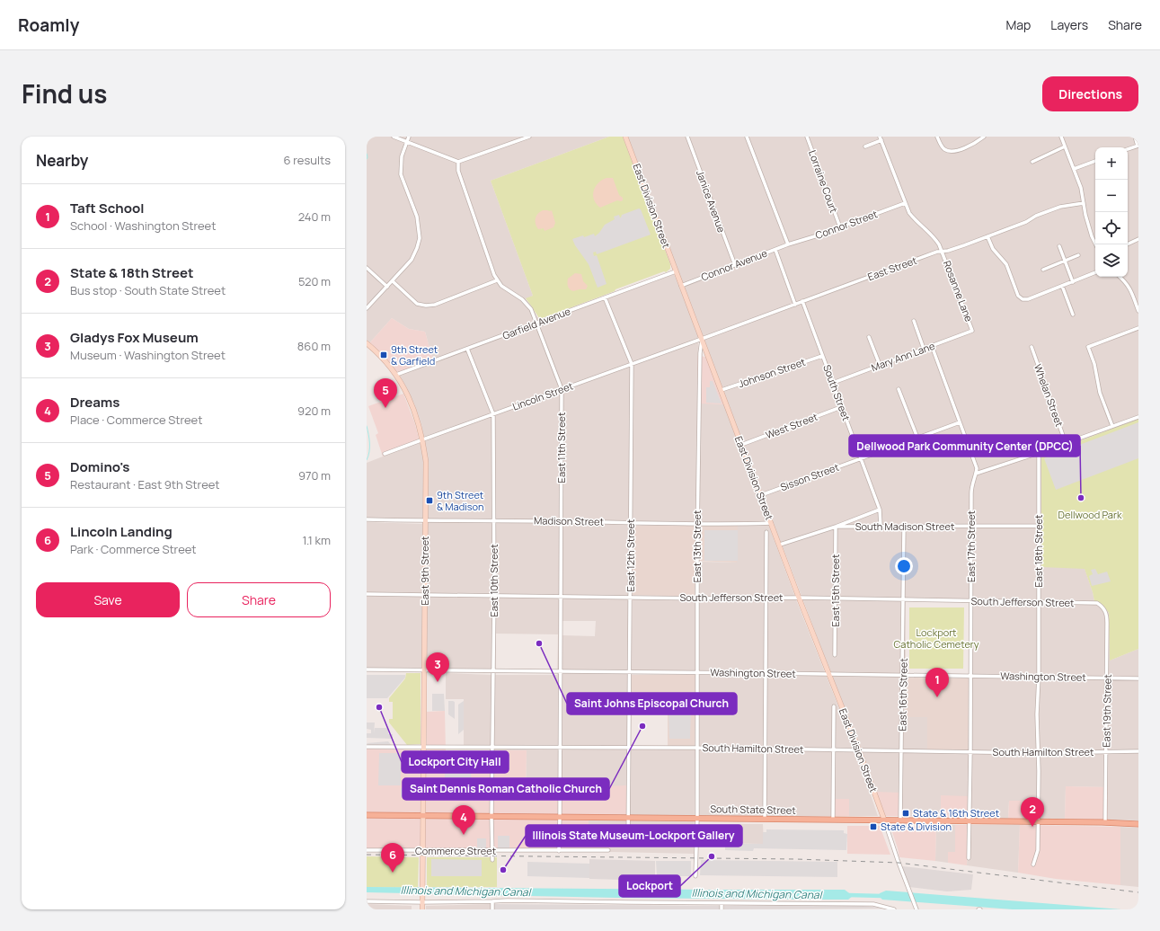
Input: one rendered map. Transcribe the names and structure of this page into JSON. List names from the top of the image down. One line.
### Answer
{"streets":{"main road":["South State Street"],"street":["Lorraine Court","Janice Avenue","East Division Street","Connor Street","Connor Avenue","East Street","Rosanne Lane","Garfield Avenue","Mary Ann Lane","Johnson Street","South Street","Whelan Street","Lincoln Street","West Street","East 11th Street","Sisson Street","Madison Street","South Madison Street","East 13th Street","East 17th Street","East 18th Street","East 12th Street","East 9th Street","East 10th Street","East 15th Street","South Jefferson Street","Washington Street","East 16th Street","East 19th Street","South Hamilton Street","Commerce Street"]},"crossings":[["Lorraine Court","Connor Street"],["Janice Avenue","Connor Avenue"],["East Division Street","Connor Avenue"],["East Division Street","East Street"],["East Division Street","Garfield Avenue"],["East Division Street","Johnson Street"],["East Division Street","Lincoln Street"],["East Division Street","West Street"],["East Division Street","Sisson Street"],["East Division Street","Madison Street"],["East Division Street","East 13th Street"],["East Division Street","South Jefferson Street"],["East Division Street","Washington Street"],["East Division Street","South Hamilton Street"],["East Division Street","South State Street"],["Connor Street","Connor Avenue"],["Connor Street","Rosanne Lane"],["East Street","Rosanne Lane"],["East Street","South Street"],["East Street","Lincoln Street"],["East Street","East 13th Street"],["Rosanne Lane","Mary Ann Lane"],["Garfield Avenue","East 11th Street"],["Garfield Avenue","East 12th Street"],["Garfield Avenue","East 9th Street"],["Garfield Avenue","East 10th Street"],["Mary Ann Lane","South Street"],["Mary Ann Lane","East 17th Street"],["Johnson Street","South Street"],["South Street","West Street"],["South Street","Sisson Street"],["South Street","South Madison Street"],["Lincoln Street","East 11th Street"],["Lincoln Street","East 13th Street"],["Lincoln Street","East 12th Street"],["Lincoln Street","East 9th Street"],["Lincoln Street","East 10th Street"],["East 11th Street","Madison Street"],["East 11th Street","South Jefferson Street"],["East 11th Street","Washington Street"],["East 11th Street","South Hamilton Street"],["East 11th Street","South State Street"],["East 11th Street","Commerce Street"],["Sisson Street","East 17th Street"],["Madison Street","East 13th Street"],["Madison Street","East 12th Street"],["Madison Street","East 9th Street"],["Madison Street","East 10th Street"],["South Madison Street","East 17th Street"],["South Madison Street","East 18th Street"],["South Madison Street","East 15th Street"],["South Madison Street","East 16th Street"],["East 13th Street","South Jefferson Street"],["East 13th Street","Washington Street"],["East 13th Street","South Hamilton Street"],["East 13th Street","South State Street"],["East 17th Street","South Jefferson Street"],["East 17th Street","Washington Street"],["East 17th Street","South Hamilton Street"],["East 17th Street","South State Street"],["East 18th Street","South Jefferson Street"],["East 18th Street","Washington Street"],["East 18th Street","South Hamilton Street"],["East 18th Street","South State Street"],["East 12th Street","South Jefferson Street"],["East 12th Street","Washington Street"],["East 12th Street","South Hamilton Street"],["East 12th Street","South State Street"],["East 9th Street","South Jefferson Street"],["East 9th Street","Washington Street"],["East 9th Street","South Hamilton Street"],["East 9th Street","South State Street"],["East 9th Street","Commerce Street"],["East 10th Street","South Jefferson Street"],["East 10th Street","Washington Street"],["East 10th Street","South Hamilton Street"],["East 10th Street","South State Street"],["East 10th Street","Commerce Street"],["East 15th Street","South Jefferson Street"],["South Jefferson Street","East 16th Street"],["South Jefferson Street","East 19th Street"],["Washington Street","East 16th Street"],["Washington Street","East 19th Street"],["East 16th Street","South Hamilton Street"],["East 16th Street","South State Street"],["East 19th Street","South Hamilton Street"],["East 19th Street","South State Street"]],"water":["Illinois and Michigan Canal"],"parks":["Dellwood Park","Lockport Catholic Cemetery"],"places":{"transit":["9th Street & Garfield","9th Street & Madison","State & 16th Street","State & Division"],"other":["Dellwood Park Community Center (DPCC)","Saint Johns Episcopal Church","Lockport City Hall","Saint Dennis Roman Catholic Church","Lockport","Illinois State Museum-Lockport Gallery"]},"page":{"header":"Roamly","nav":["Map","Layers","Share"],"title":"Find us","buttons":["Directions",["Save","Share"]],"heading":["Nearby","6 results"],"map_buttons":["+","−"],"list":[{"mark":"1","name":"Taft School","note":"School · Washington Street","value":"240 m"},{"mark":"2","name":"State & 18th Street","note":"Bus stop · South State Street","value":"520 m"},{"mark":"3","name":"Gladys Fox Museum","note":"Museum · Washington Street","value":"860 m"},{"mark":"4","name":"Dreams","note":"Place · Commerce Street","value":"920 m"},{"mark":"5","name":"Domino's","note":"Restaurant · East 9th Street","value":"970 m"},{"mark":"6","name":"Lincoln Landing","note":"Park · Commerce Street","value":"1.1 km"}],"pins":["5","3","1","2","4","6"]}}
